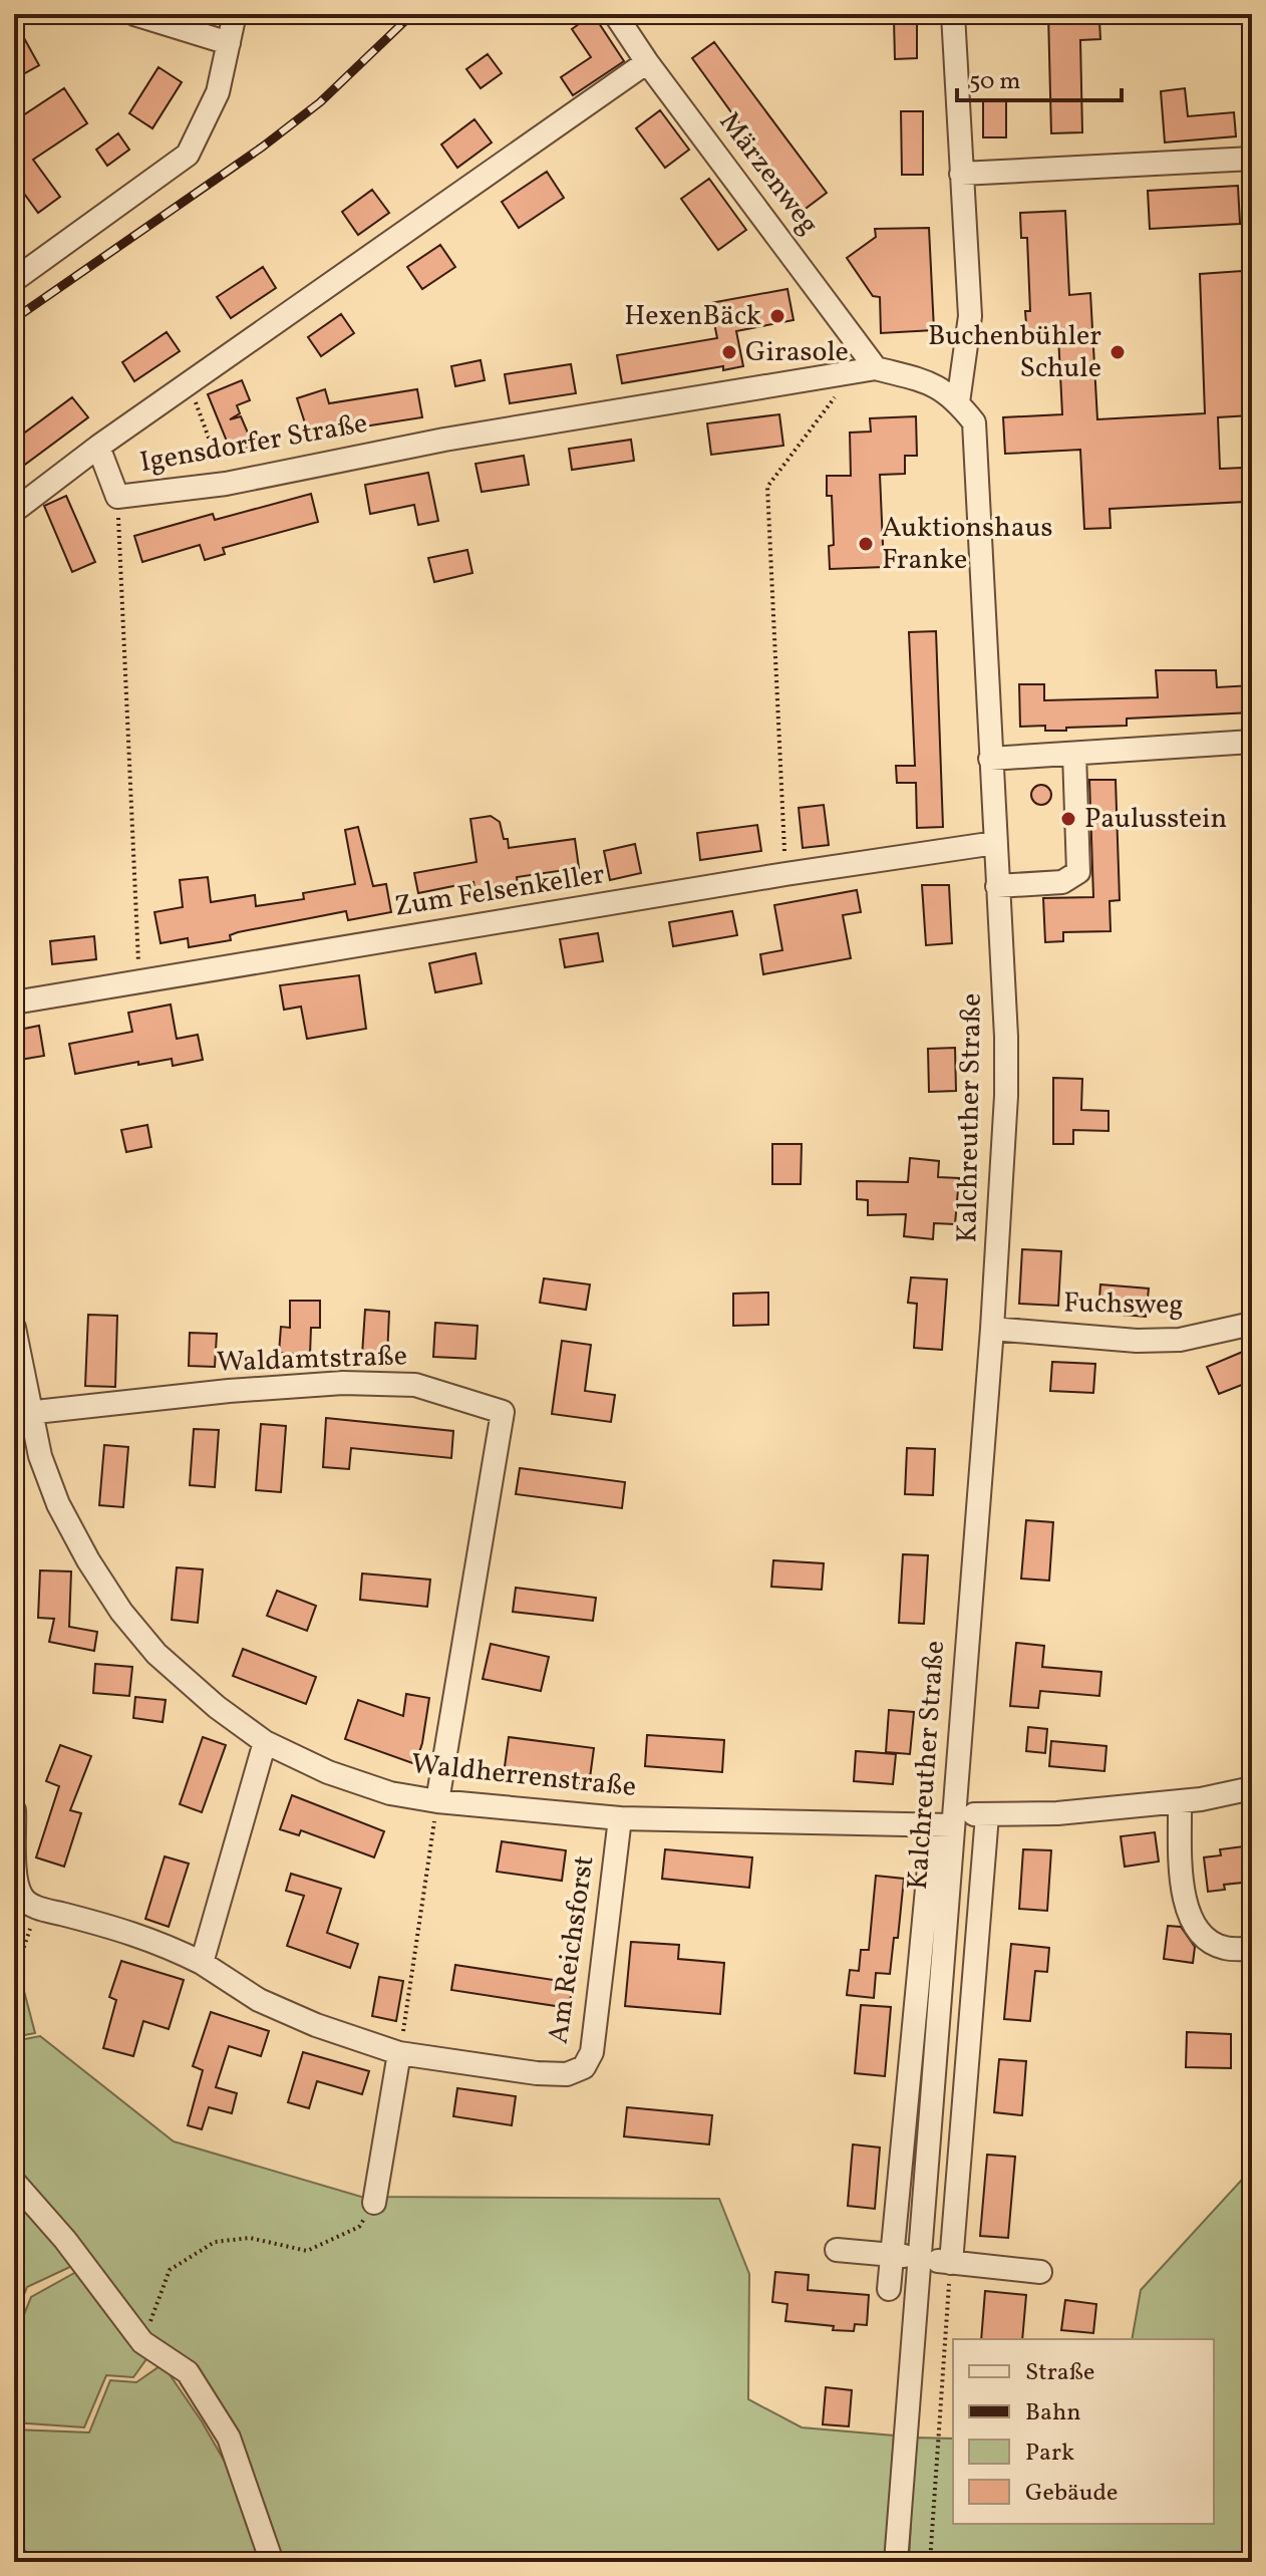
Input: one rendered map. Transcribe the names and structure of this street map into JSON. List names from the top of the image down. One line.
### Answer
{"streets":{"street":["Märzenweg","Igensdorfer Straße","Zum Felsenkeller","Kalchreuther Straße","Fuchsweg","Waldamtstraße","Waldherrenstraße","Am Reichsforst"]},"crossings":[["Märzenweg","Igensdorfer Straße"],["Zum Felsenkeller","Kalchreuther Straße"],["Kalchreuther Straße","Fuchsweg"],["Kalchreuther Straße","Waldherrenstraße"],["Waldamtstraße","Waldherrenstraße"],["Waldherrenstraße","Am Reichsforst"]],"places":["HexenBäck","Girasole","Buchenbühler Schule","Auktionshaus Franke","Paulusstein"],"legend":["Straße","Bahn","Park","Gebäude"],"scale_bar":"50 m"}
